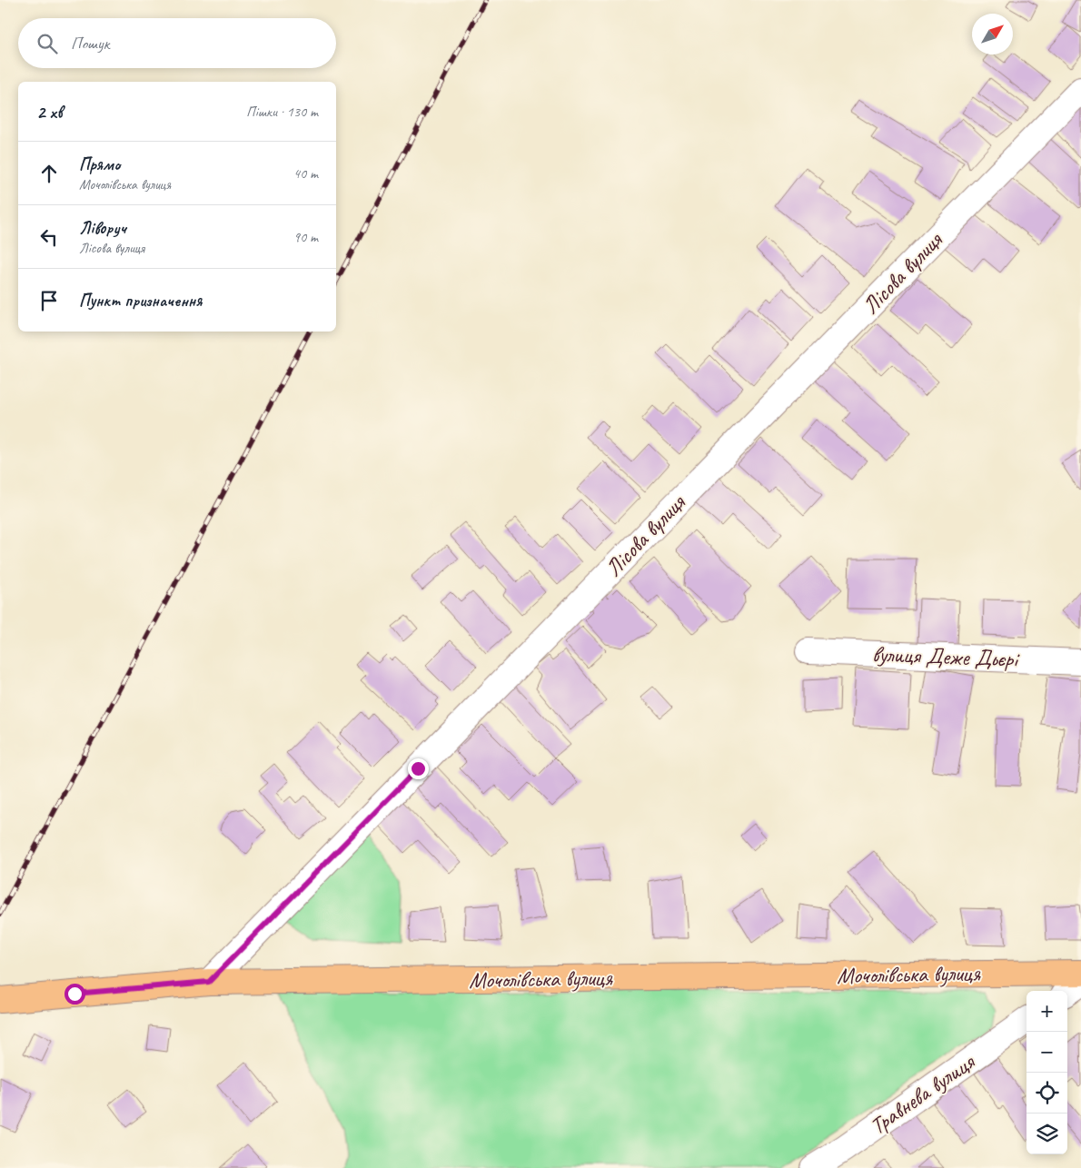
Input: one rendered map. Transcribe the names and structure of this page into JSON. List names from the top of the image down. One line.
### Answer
{"streets":{"main road":["Мочолівська вулиця"],"street":["Лісова вулиця","вулиця Деже Дьєрі","Травнева вулиця"]},"crossings":[["Лісова вулиця","Мочолівська вулиця"]],"north":"top right","page":{"search":"Пошук","heading":["2 хв","Пішки · 130 m"],"list":[["Прямо","Мочолівська вулиця","40 m"],["Ліворуч","Лісова вулиця","90 m"],"Пункт призначення"],"map_buttons":["+","−"]}}
